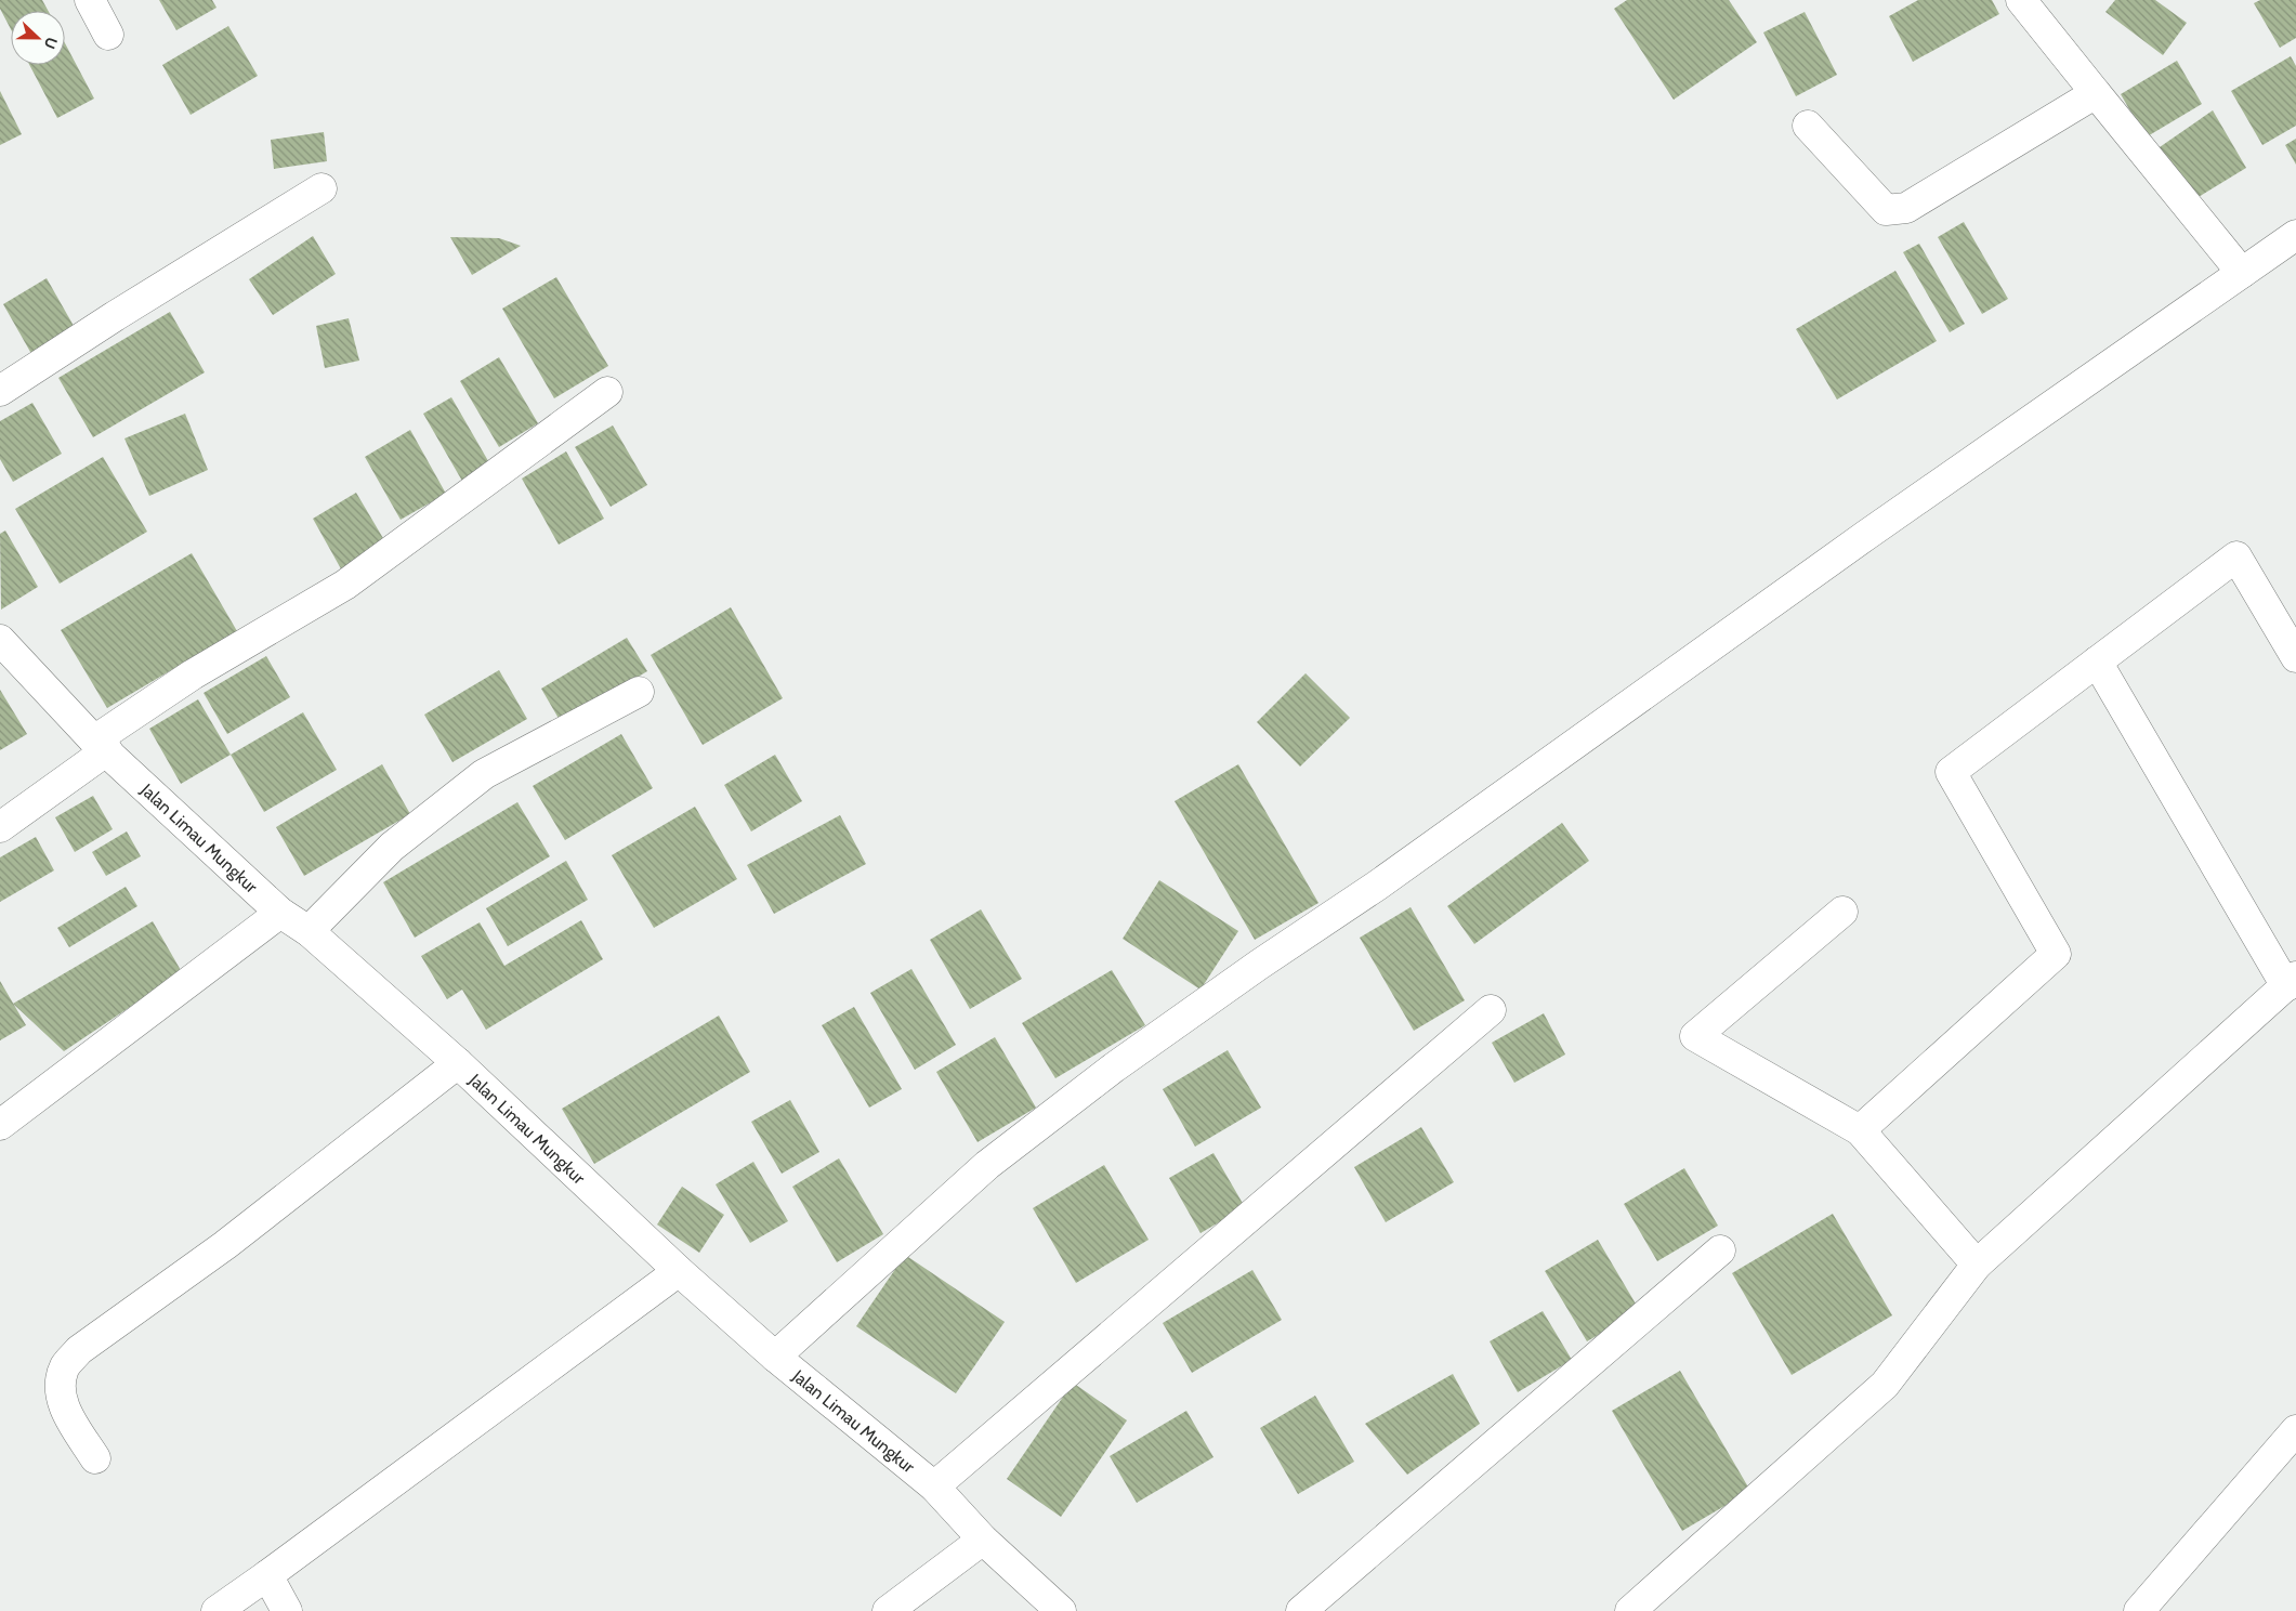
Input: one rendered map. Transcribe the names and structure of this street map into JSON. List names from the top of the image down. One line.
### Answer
{"streets":{"street":["Jalan Limau Mungkur"]},"north":"right"}
